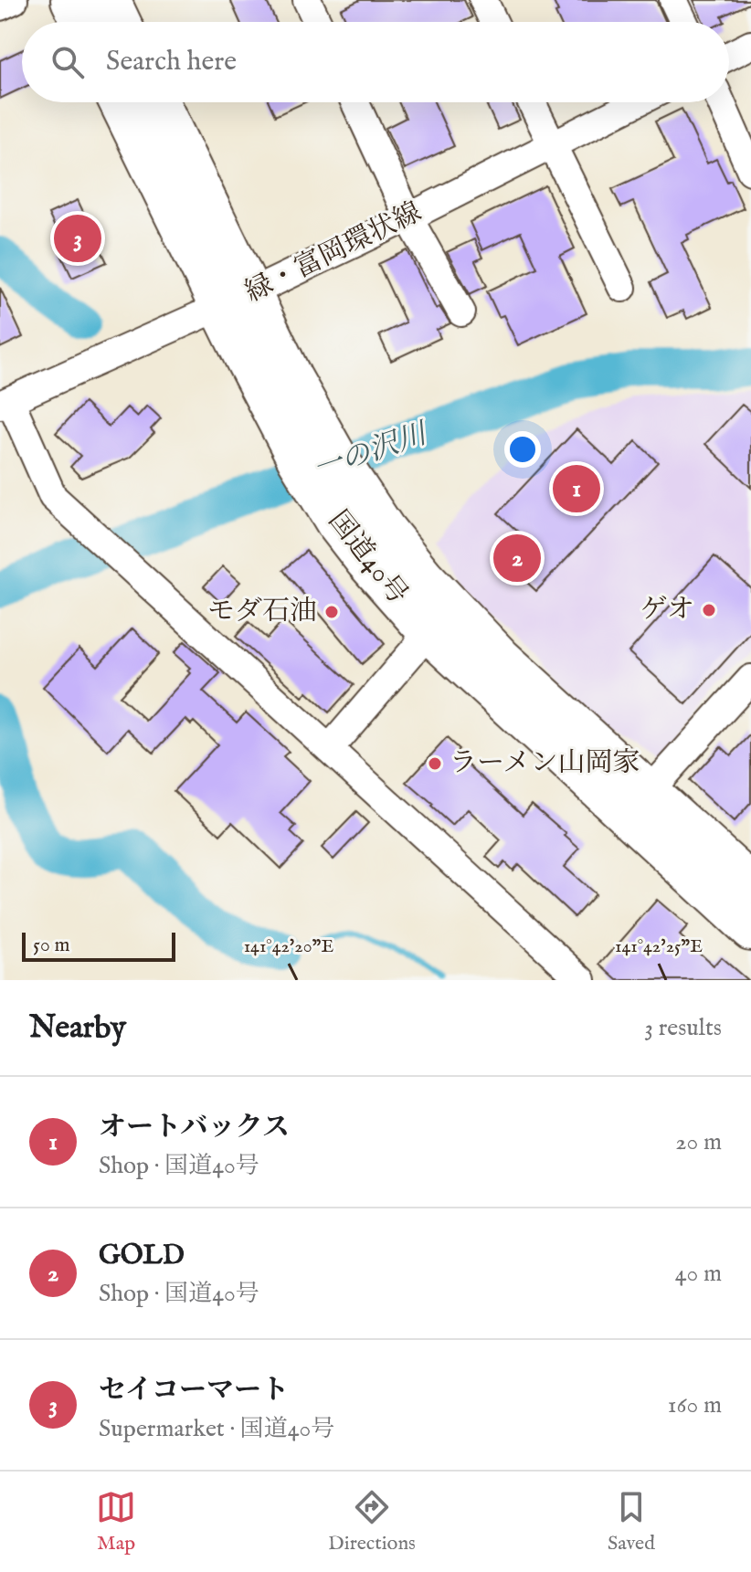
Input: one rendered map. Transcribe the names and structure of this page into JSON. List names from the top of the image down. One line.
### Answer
{"streets":{"highway":["国道40号"],"street":["緑・富岡環状線"]},"crossings":[["緑・富岡環状線","国道40号"]],"water":["一の沢川"],"places":["ゲオ","モダ石油","ラーメン山岡家"],"scale_bar":"50 m","page":{"search":"Search here","pins":["3","1","2"],"scale":"50 m","heading":["Nearby","3 results"],"list":[{"mark":"1","name":"オートバックス","note":"Shop · 国道40号","value":"20 m"},{"mark":"2","name":"GOLD","note":"Shop · 国道40号","value":"40 m"},{"mark":"3","name":"セイコーマート","note":"Supermarket · 国道40号","value":"160 m"}],"nav":["Map","Directions","Saved"]},"coordinates":["141°42'20\"E","141°42'25\"E"]}
